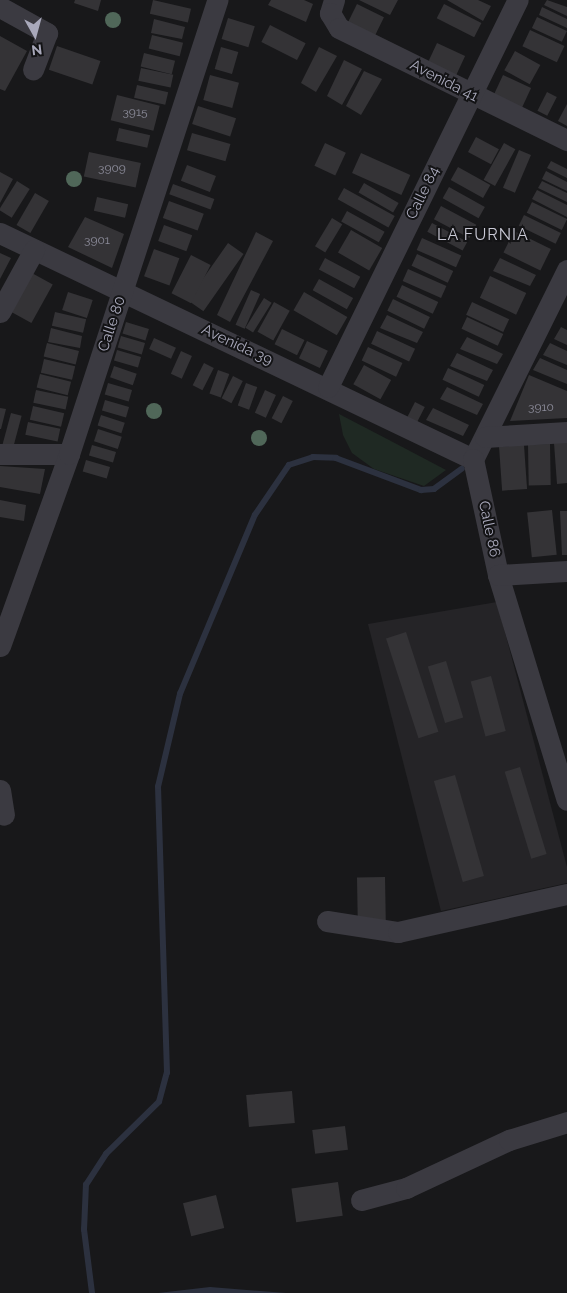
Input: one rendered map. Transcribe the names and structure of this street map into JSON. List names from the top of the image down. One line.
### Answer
{"streets":{"street":["Avenida 41","Calle 84","Calle 80","Avenida 39","Calle 86"]},"crossings":[["Avenida 41","Calle 84"],["Calle 84","Avenida 39"],["Calle 80","Avenida 39"],["Avenida 39","Calle 86"]],"districts":["LA FURNIA"],"house_numbers":["3915","3909","3901","3910"],"north":"bottom"}
